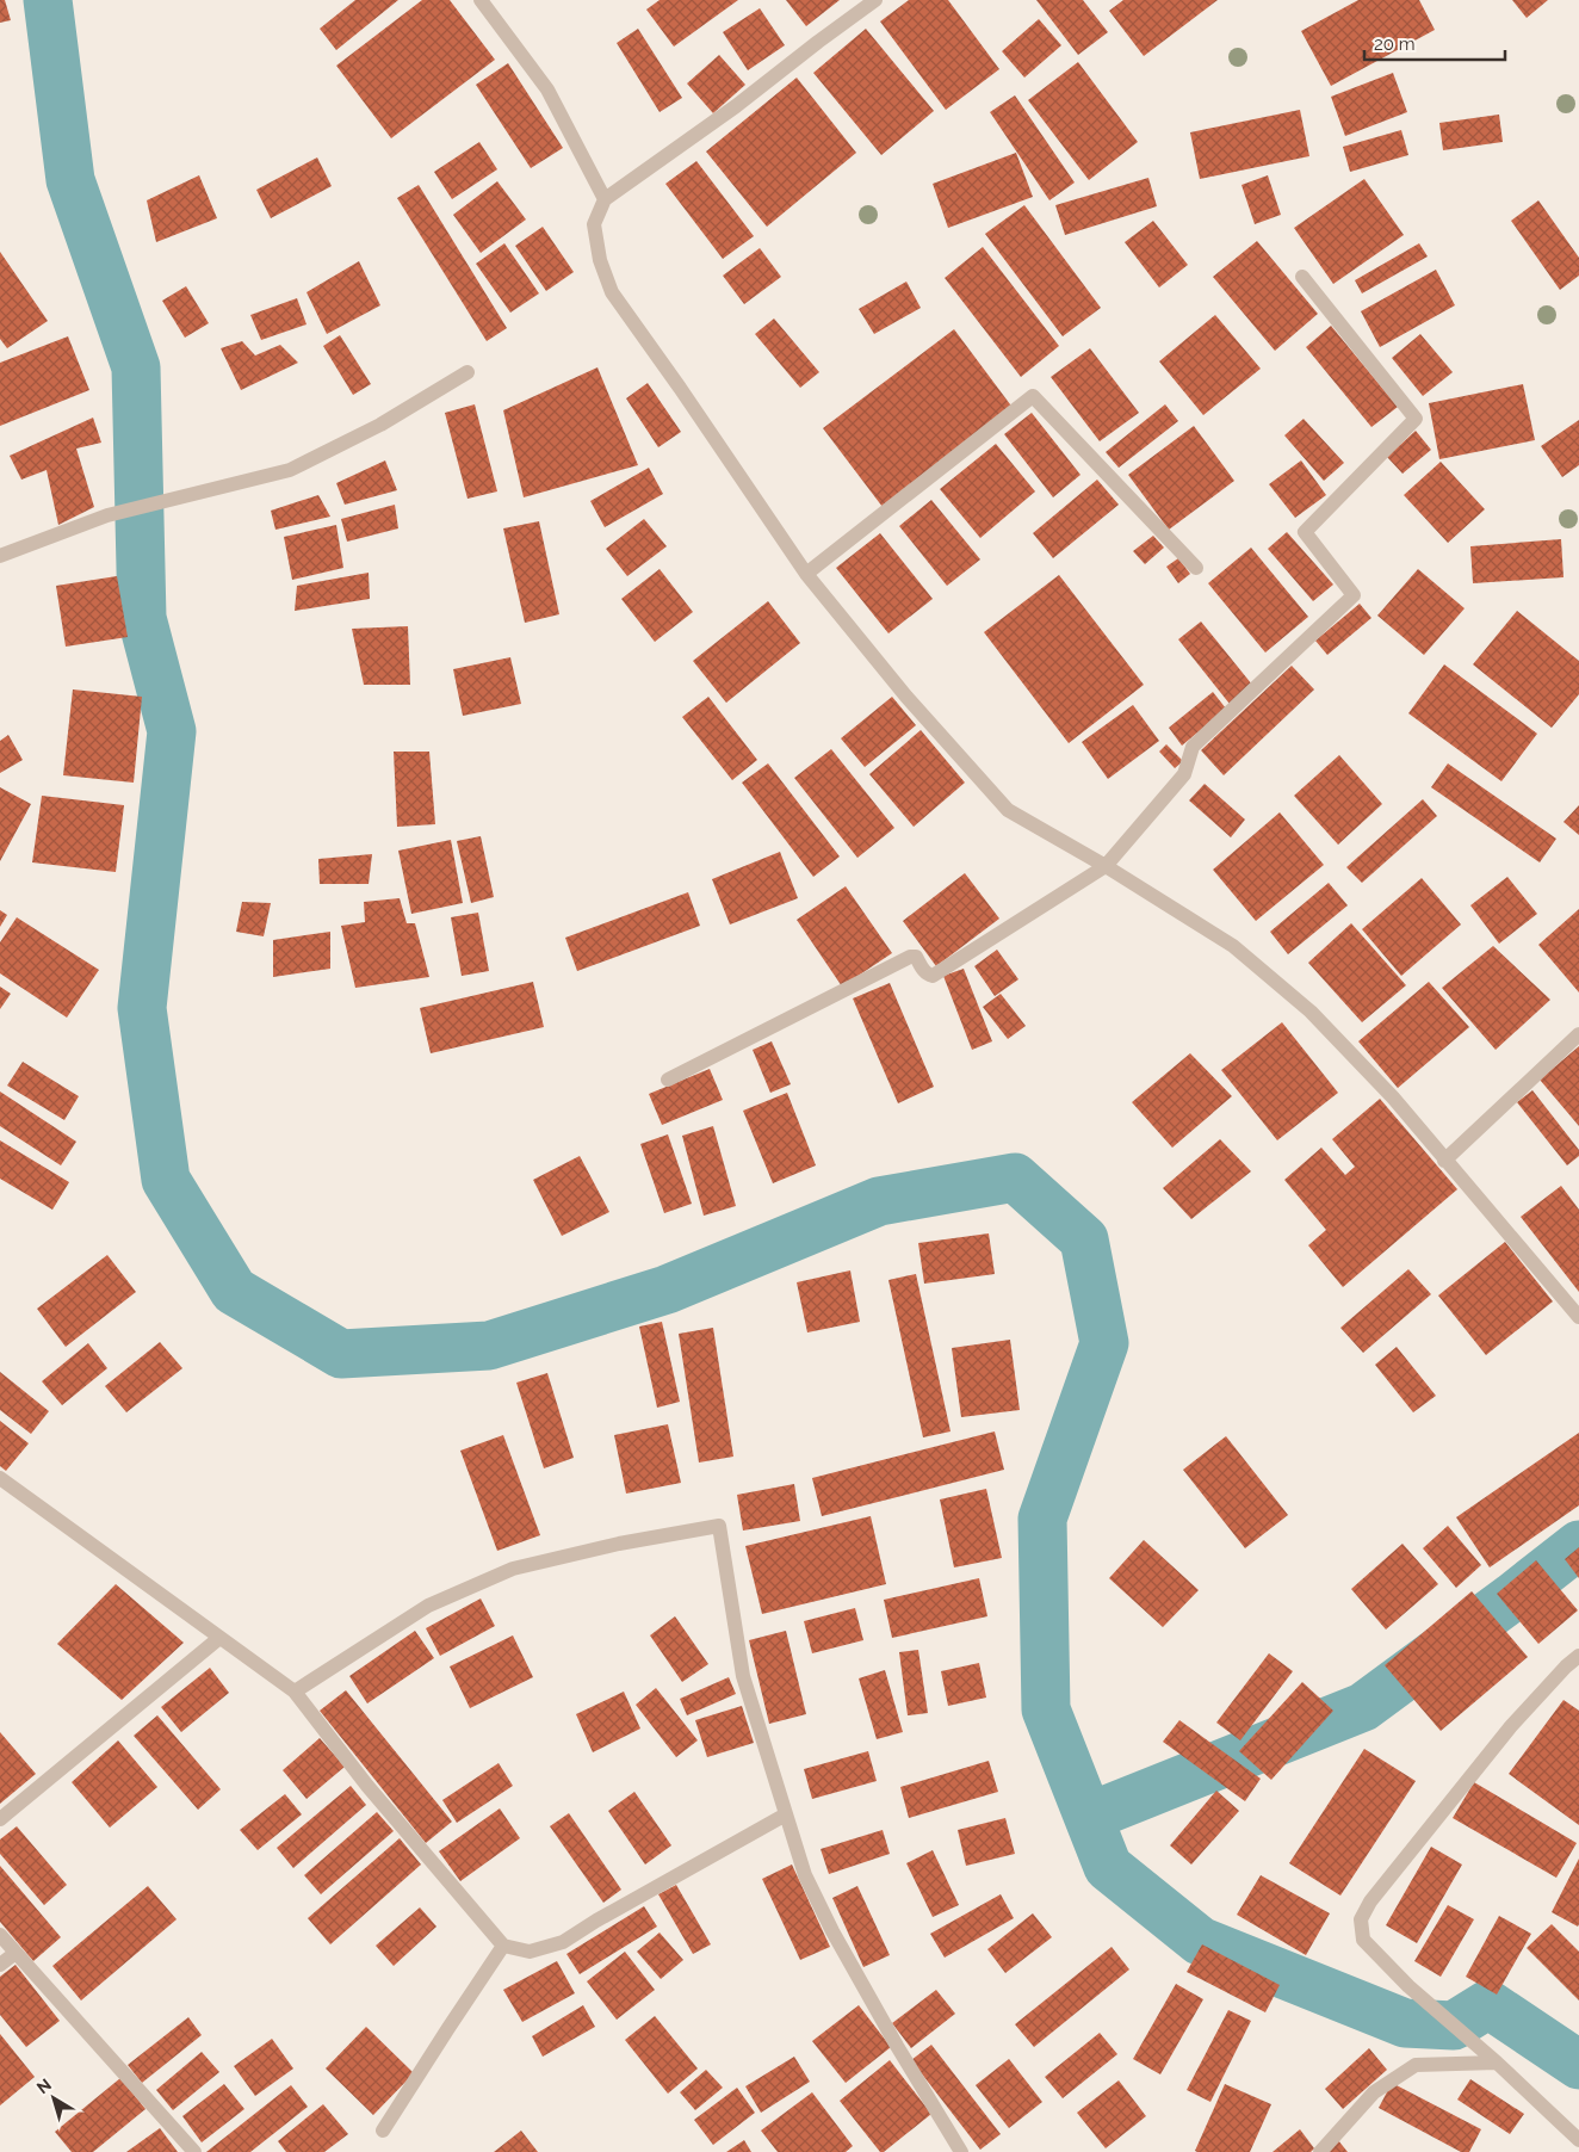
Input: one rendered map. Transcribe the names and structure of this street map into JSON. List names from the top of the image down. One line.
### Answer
{"scale_bar":"20 m","north":"top left"}
